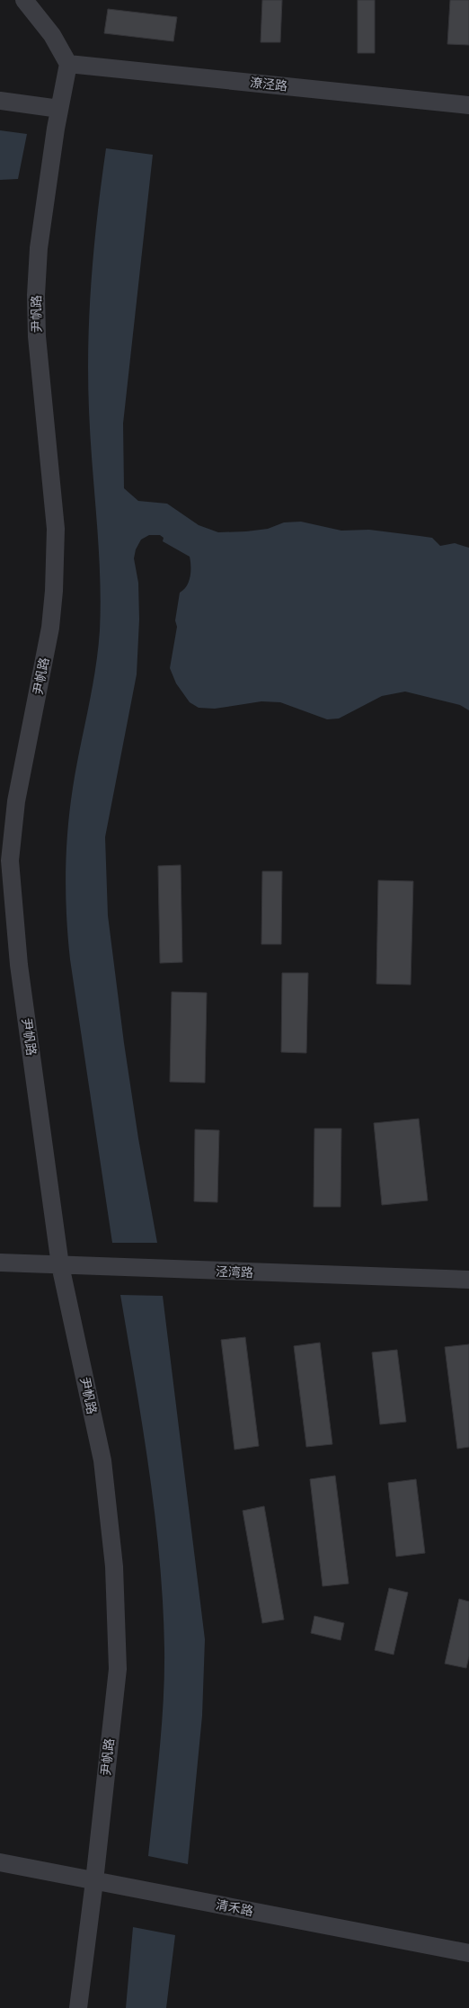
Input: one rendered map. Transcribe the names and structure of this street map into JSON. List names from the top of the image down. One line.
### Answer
{"streets":{"street":["潦泾路","尹帆路","泾湾路","清禾路"]},"crossings":[["潦泾路","尹帆路"],["尹帆路","泾湾路"],["尹帆路","清禾路"]]}
